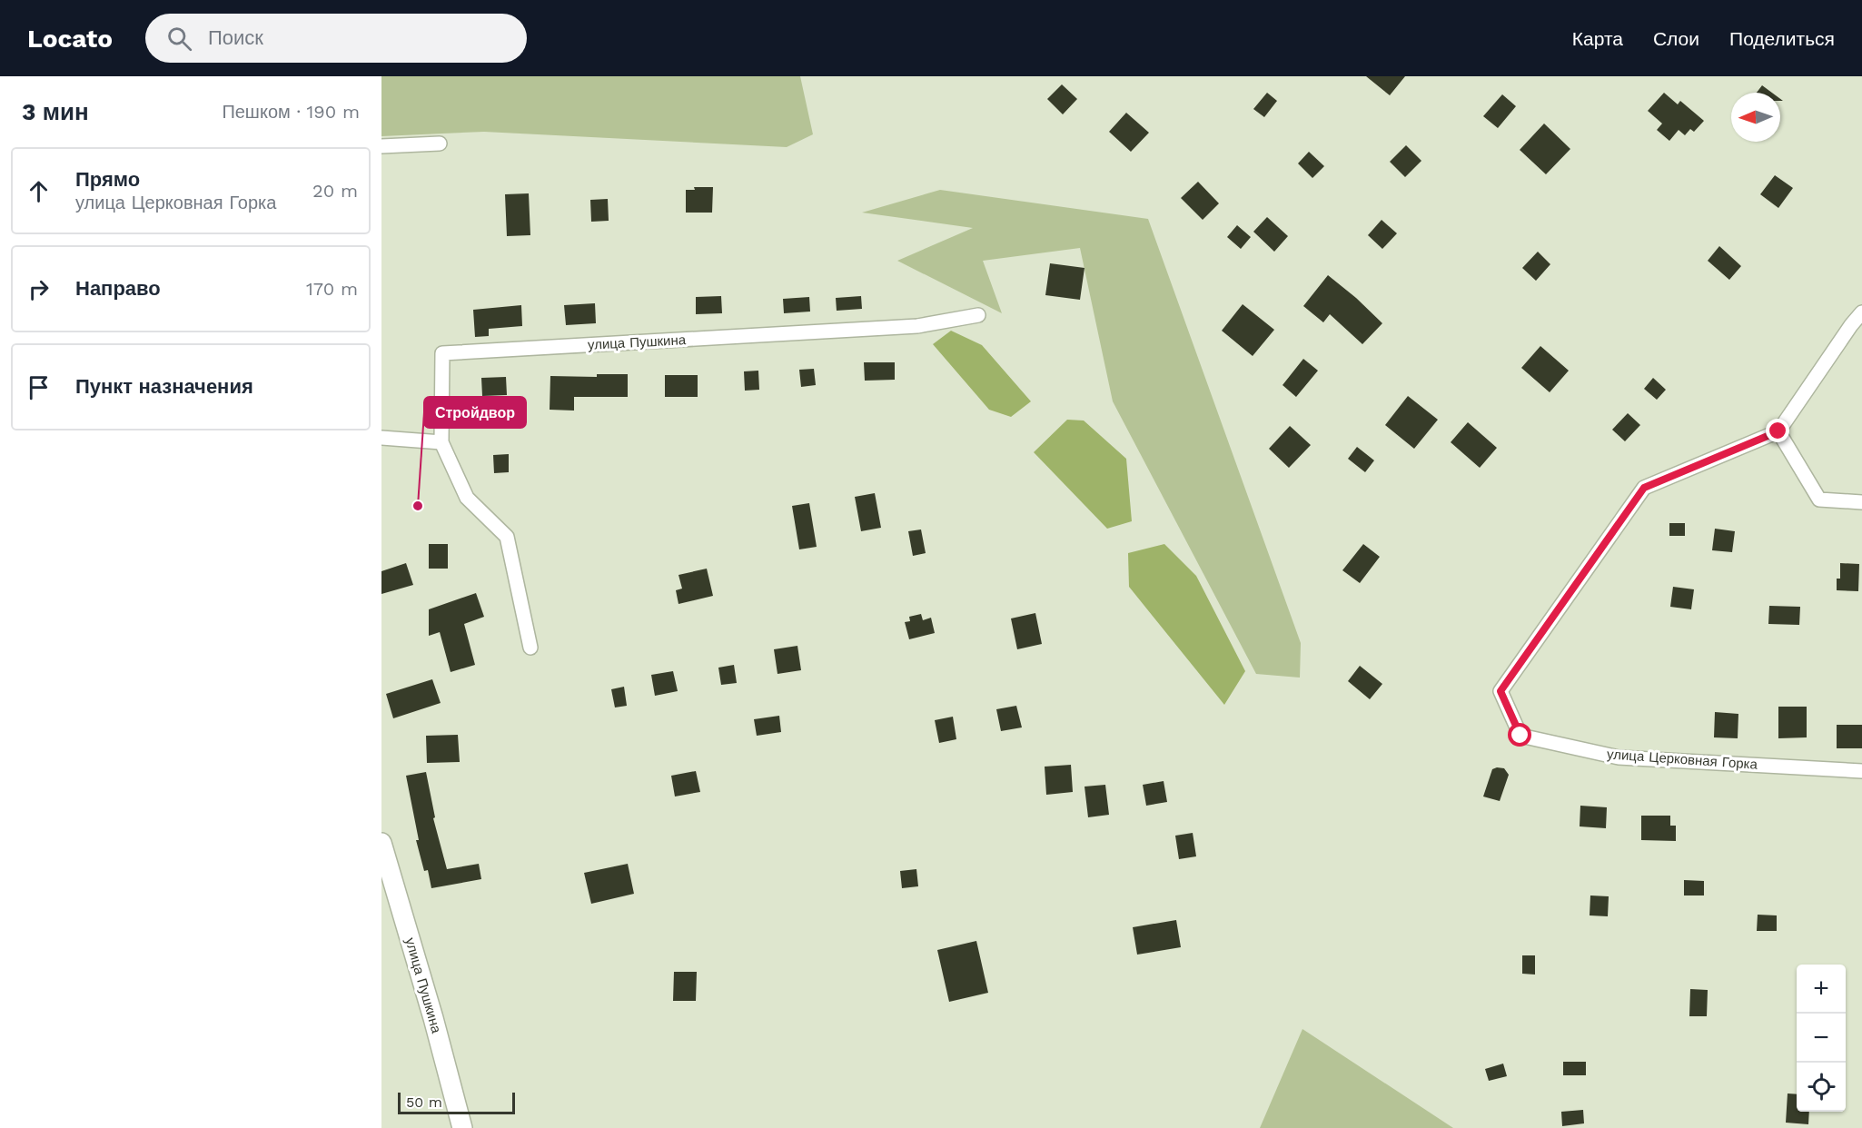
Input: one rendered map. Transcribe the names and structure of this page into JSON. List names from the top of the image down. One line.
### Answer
{"streets":{"main road":["улица Пушкина"],"street":["улица Церковная Горка"]},"places":["Стройдвор"],"scale_bar":"50 m","north":"left","page":{"header":"Locato","search":"Поиск","nav":["Карта","Слои","Поделиться"],"heading":["3 мин","Пешком · 190 m"],"list":[["Прямо","улица Церковная Горка","20 m"],["Направо","170 m"],"Пункт назначения"],"map_buttons":["+","−"],"scale":"50 m"}}
